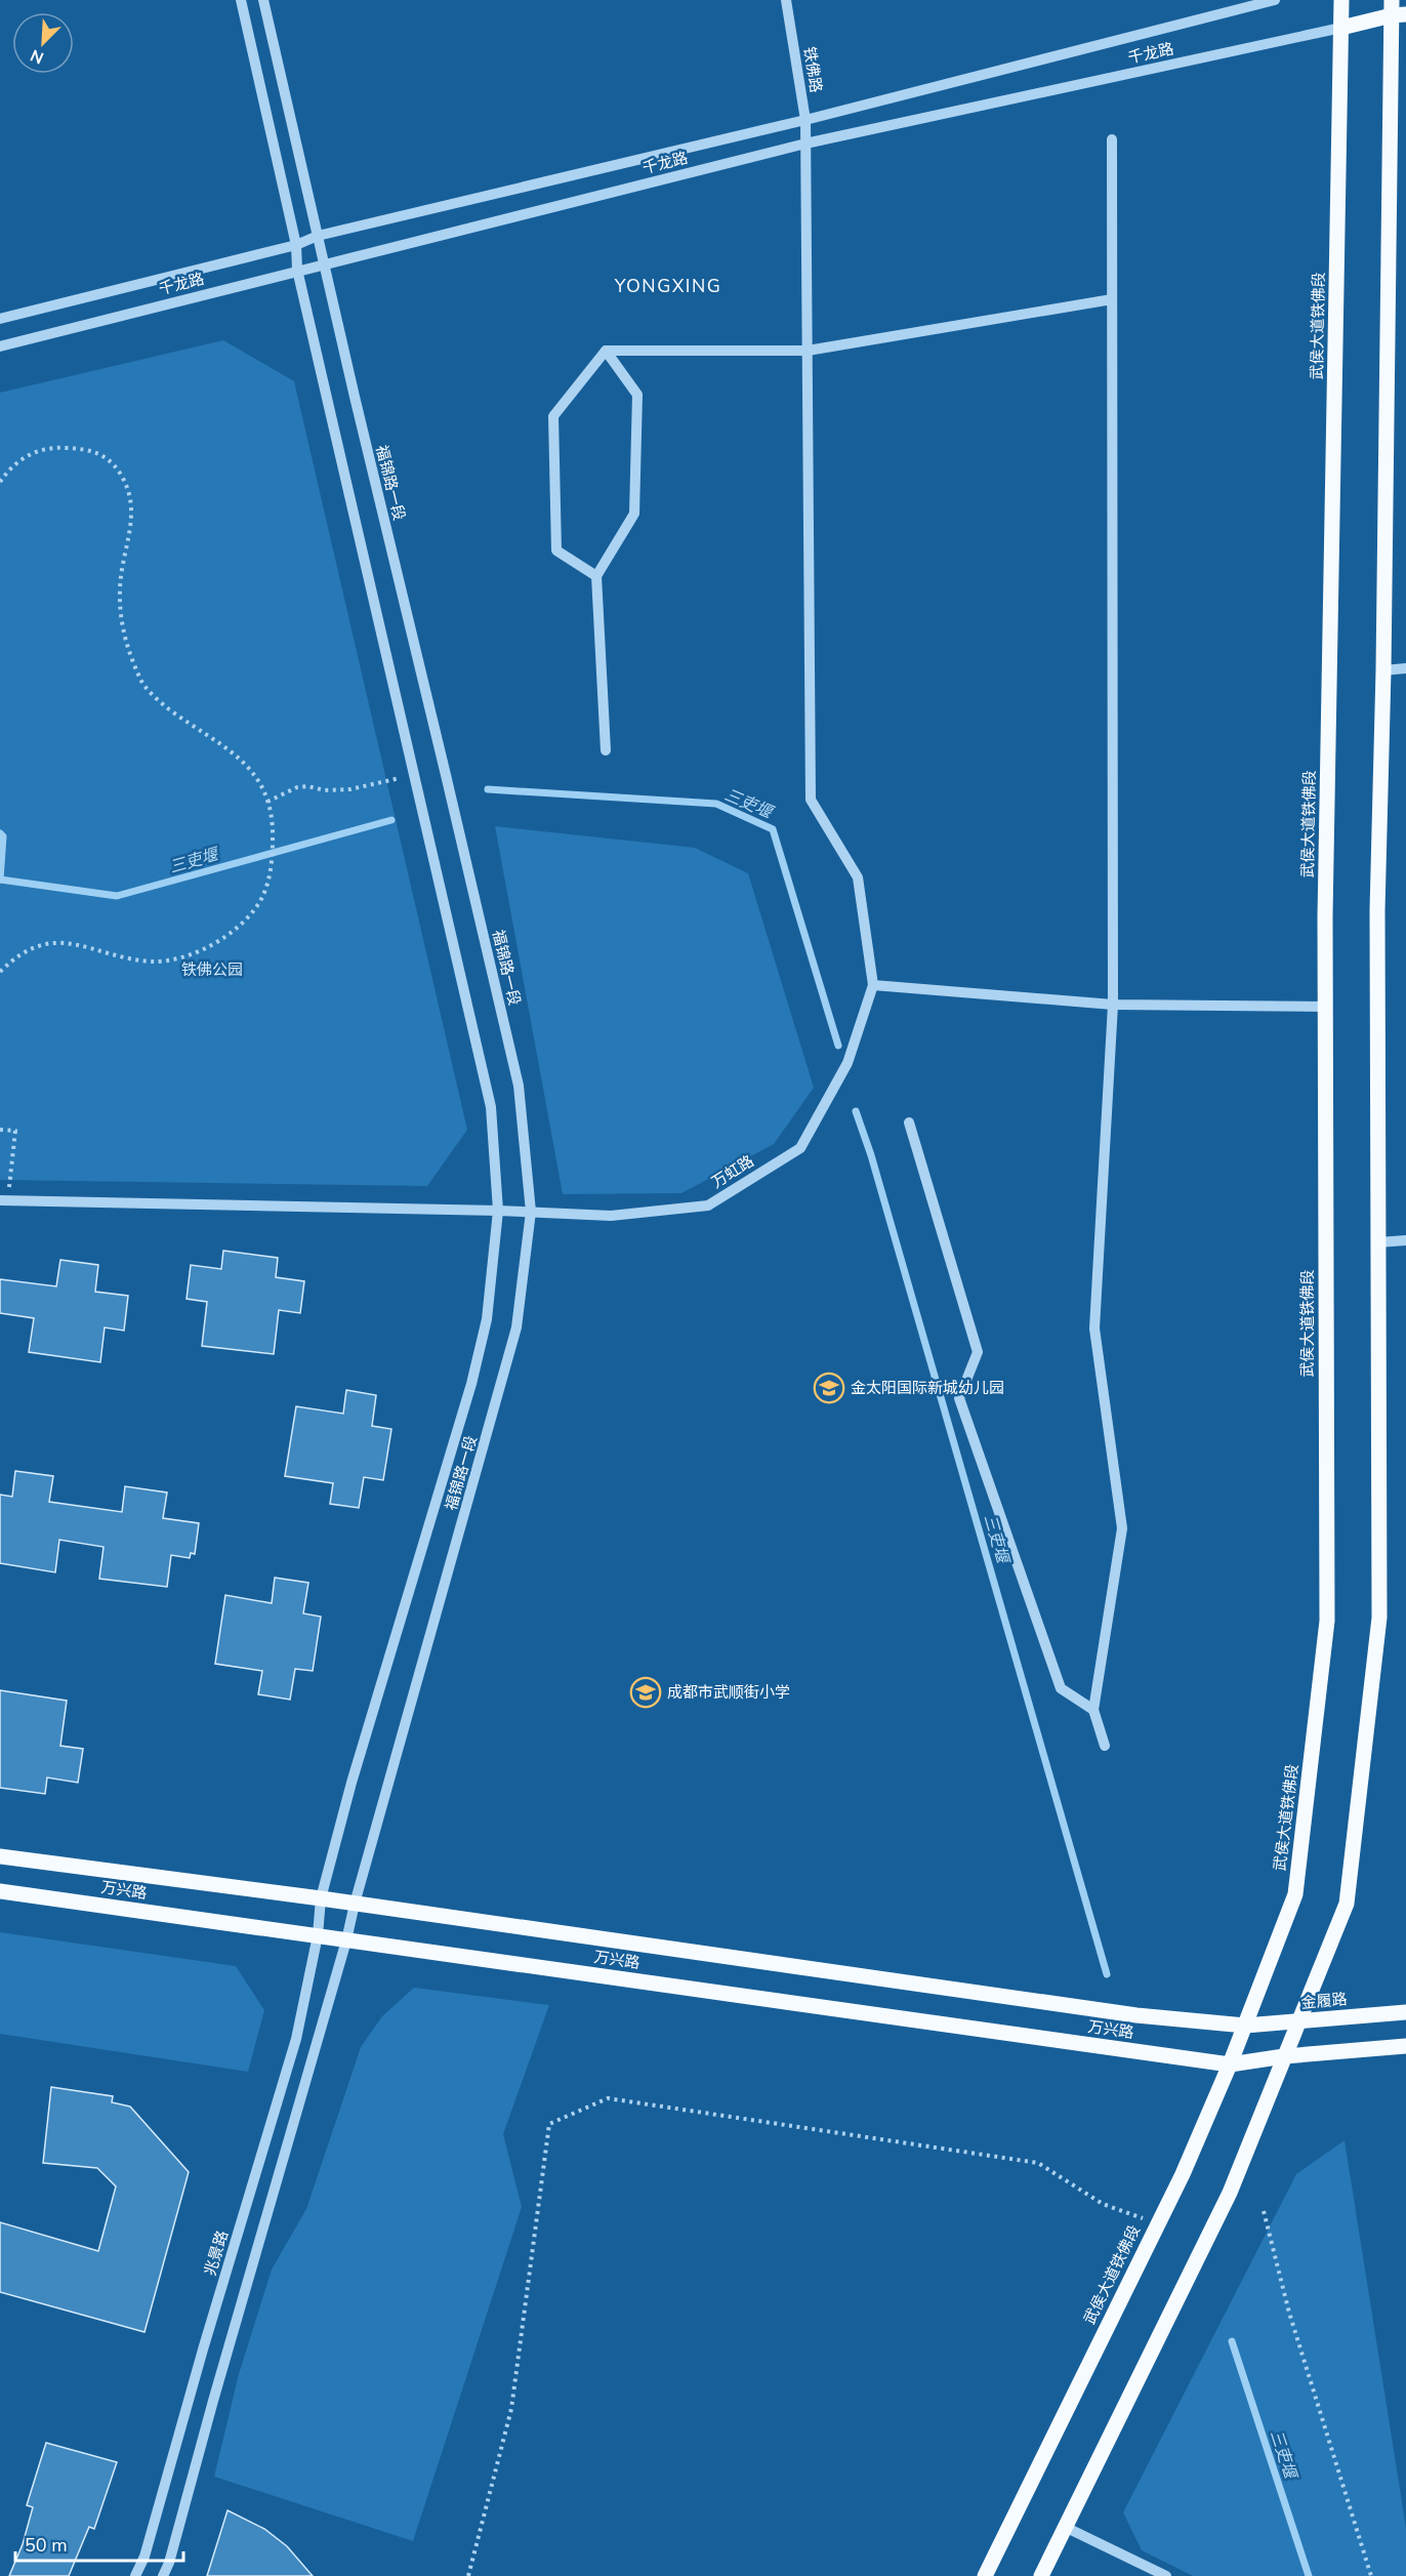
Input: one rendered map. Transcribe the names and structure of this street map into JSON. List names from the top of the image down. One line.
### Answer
{"streets":{"main road":["武侯大道铁佛段","万兴路","金履路"],"street":["千龙路","铁佛路","福锦路一段","万虹路","兆景路"]},"crossings":[["千龙路","铁佛路"],["千龙路","武侯大道铁佛段"],["千龙路","福锦路一段"],["铁佛路","万虹路"],["武侯大道铁佛段","万兴路"],["武侯大道铁佛段","金履路"],["福锦路一段","万虹路"],["福锦路一段","万兴路"],["福锦路一段","金履路"],["福锦路一段","兆景路"],["万兴路","兆景路"]],"districts":["YONGXING"],"water":["三吏堰"],"parks":["铁佛公园"],"places":{"school or university":["金太阳国际新城幼儿园","成都市武顺街小学"]},"scale_bar":"50 m","north":"bottom left"}
